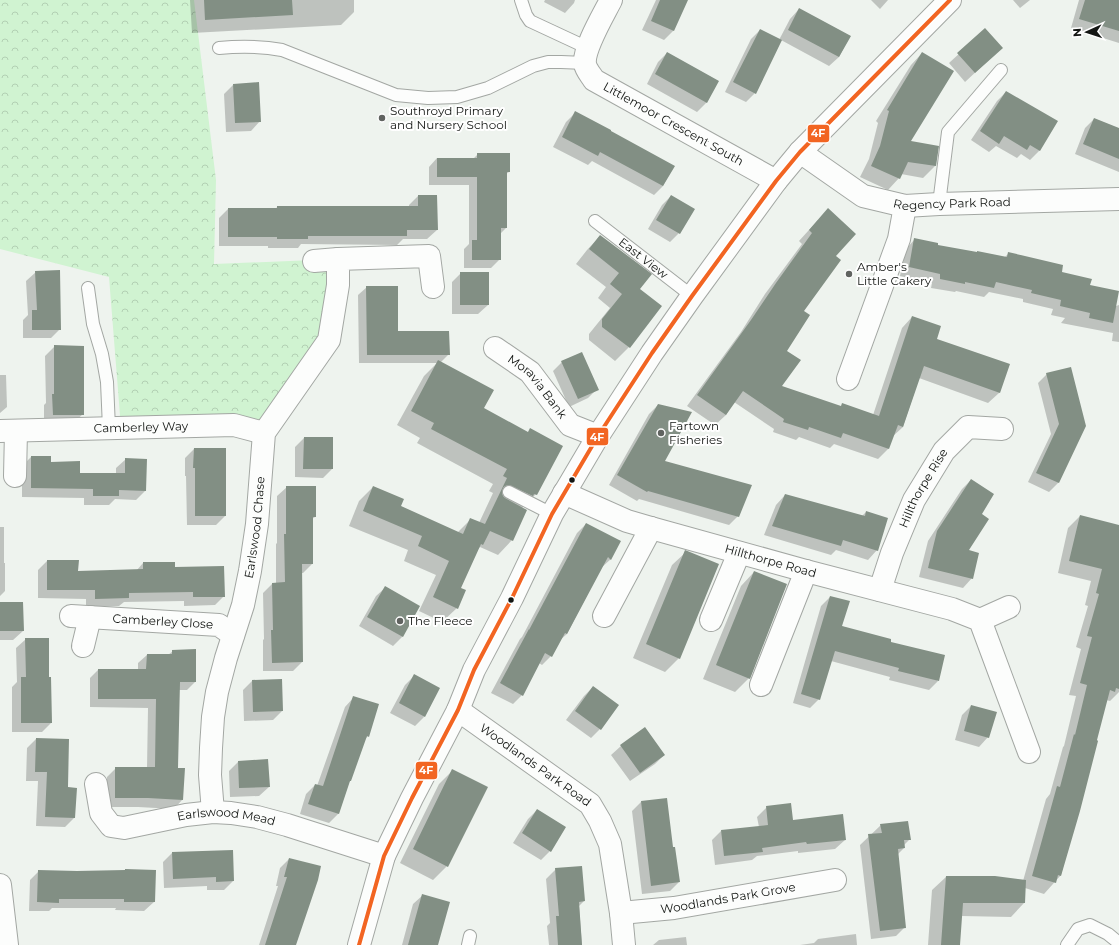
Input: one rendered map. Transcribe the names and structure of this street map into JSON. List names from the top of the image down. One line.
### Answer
{"streets":{"street":["Littlemoor Crescent South","Regency Park Road","Moravia Bank","Camberley Way","Hillthorpe Rise","Earlswood Chase","Hillthorpe Road","Camberley Close","Woodlands Park Road","Earlswood Mead","Woodlands Park Grove"],"lane":["East View"]},"crossings":[["Camberley Way","Earlswood Chase"],["Hillthorpe Rise","Hillthorpe Road"],["Earlswood Chase","Camberley Close"],["Earlswood Chase","Earlswood Mead"],["Woodlands Park Road","Woodlands Park Grove"]],"places":["Southroyd Primary and Nursery School","Amber's Little Cakery","Fartown Fisheries","The Fleece"],"lines":["transit line 4F"],"north":"left"}
